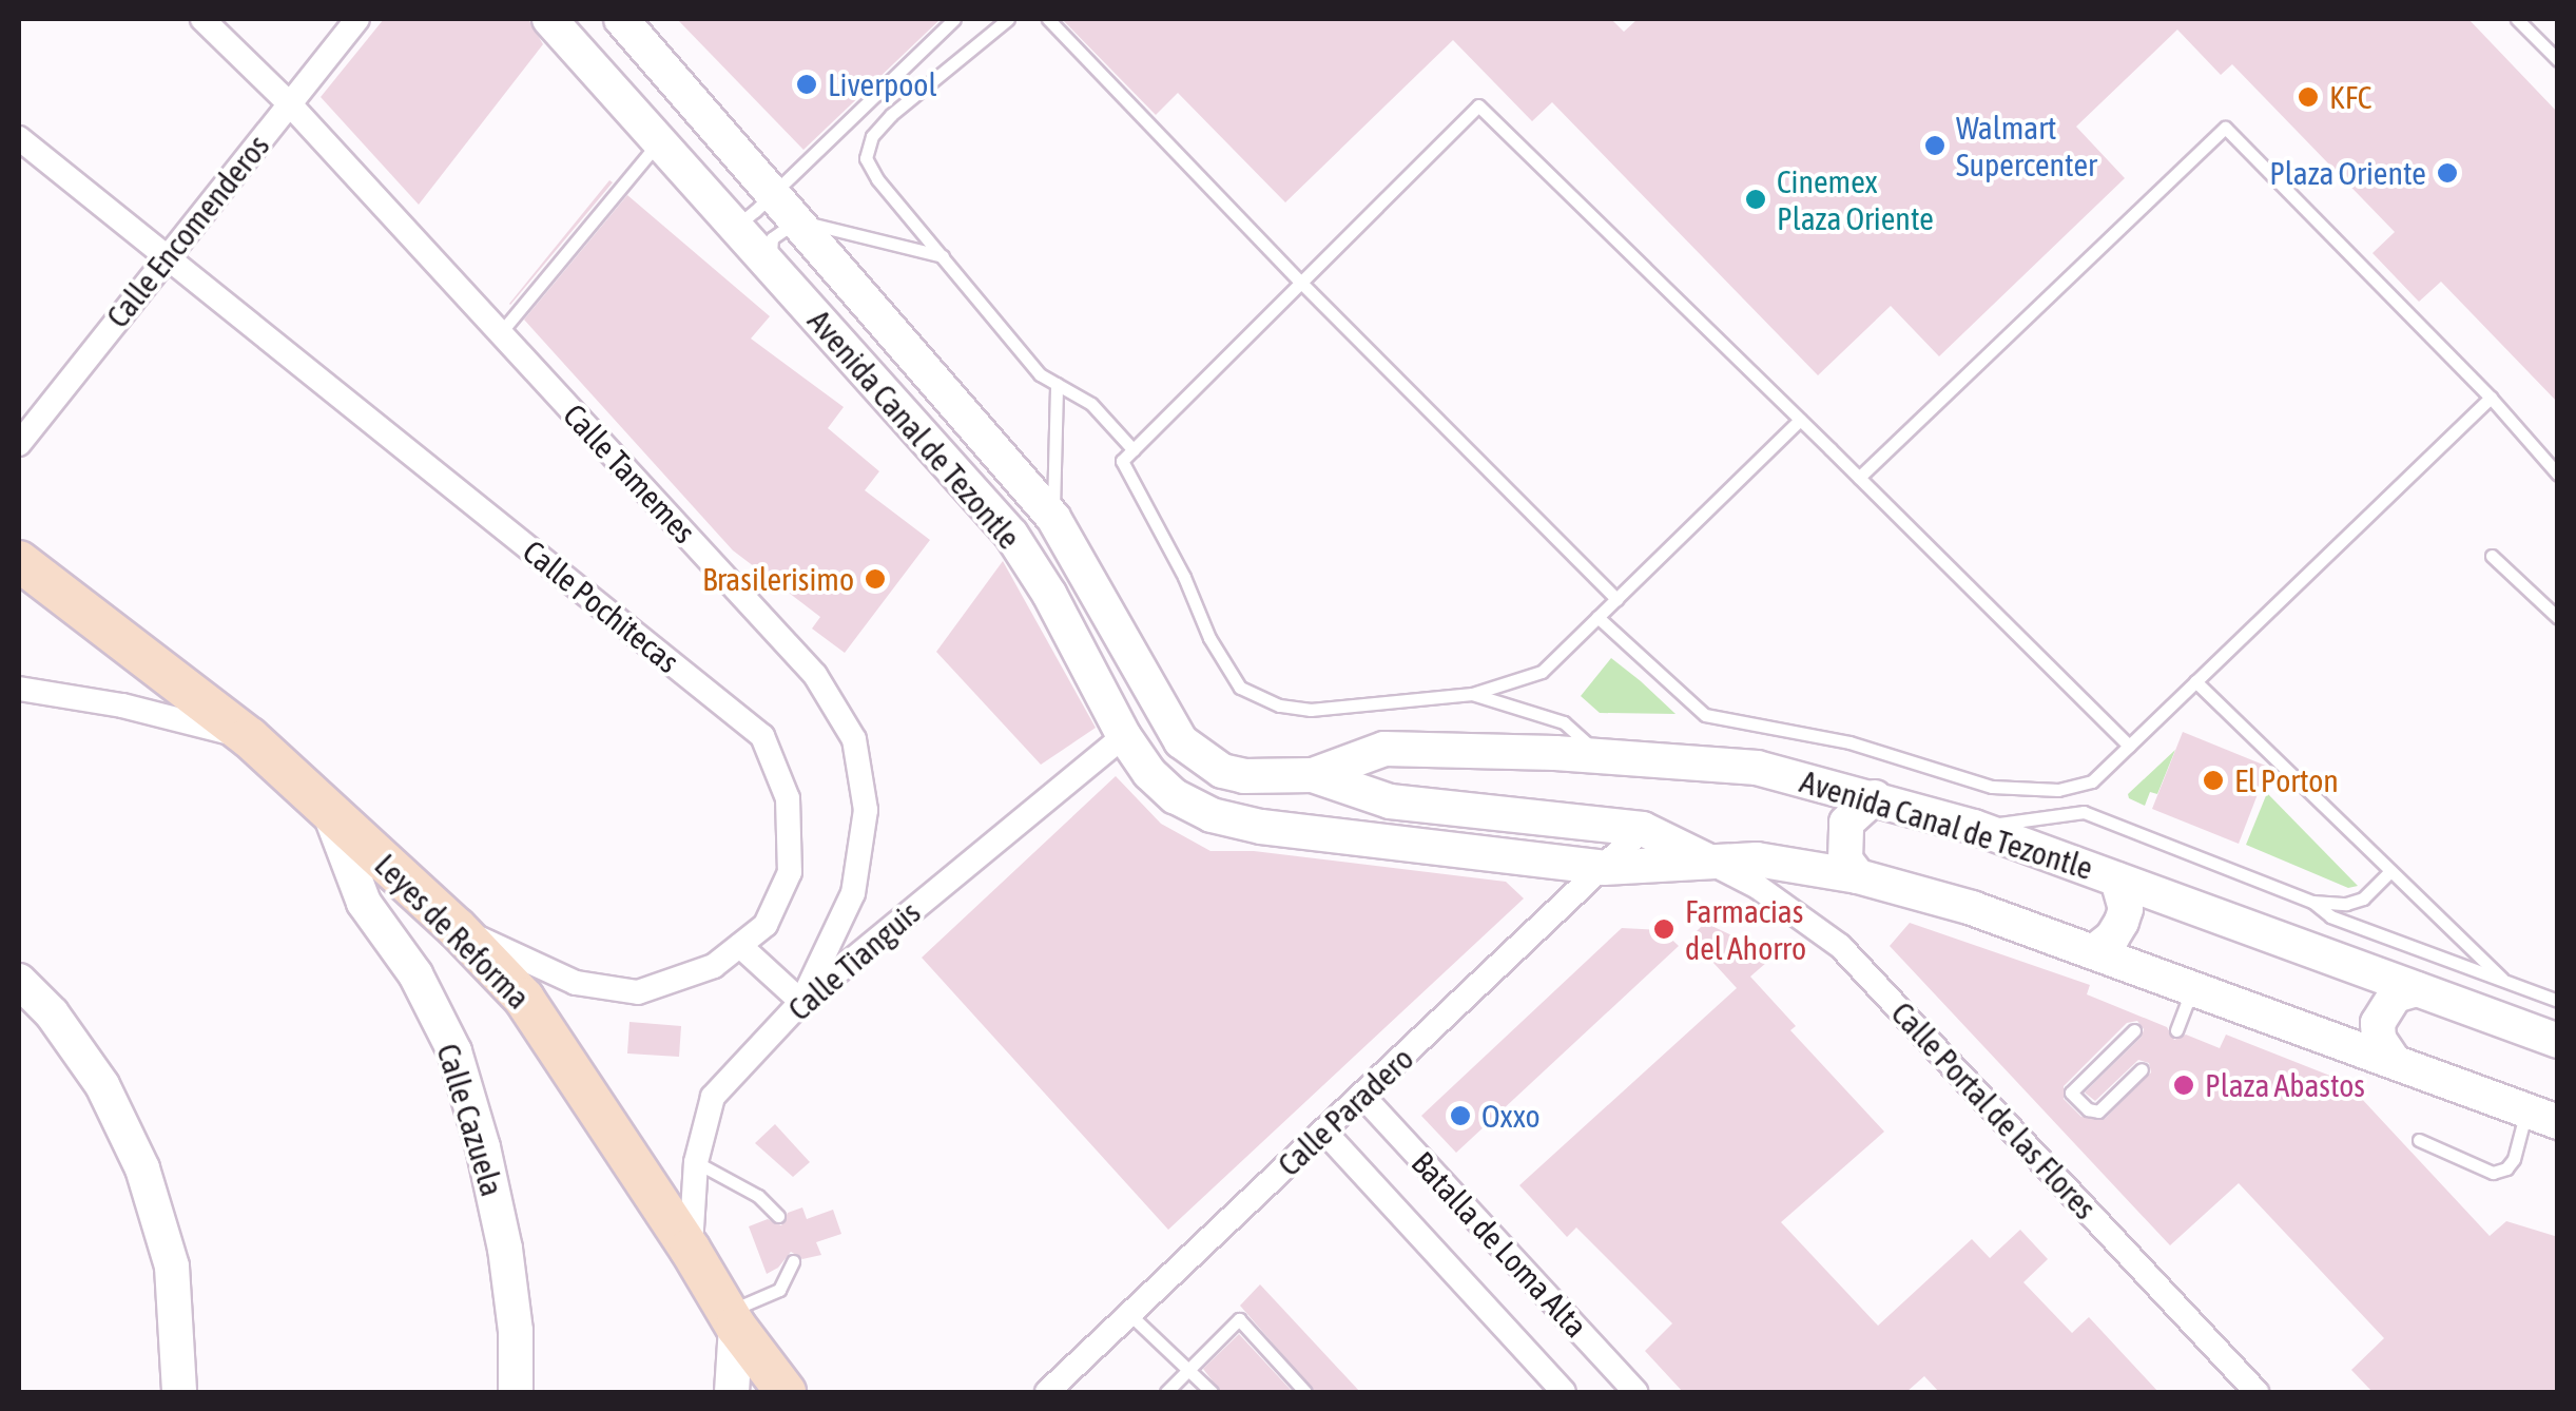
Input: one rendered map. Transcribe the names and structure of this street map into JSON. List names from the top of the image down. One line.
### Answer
{"streets":{"main road":["Avenida Canal de Tezontle","Leyes de Reforma","Calle Cazuela"],"street":["Calle Encomenderos","Calle Tamemes","Calle Pochitecas","Calle Tianguis","Calle Portal de las Flores","Calle Paradero","Batalla de Loma Alta"]},"crossings":[["Calle Encomenderos","Calle Tamemes"],["Calle Encomenderos","Calle Pochitecas"],["Avenida Canal de Tezontle","Calle Tianguis"],["Avenida Canal de Tezontle","Calle Portal de las Flores"],["Avenida Canal de Tezontle","Calle Paradero"],["Calle Tamemes","Calle Tianguis"],["Calle Pochitecas","Leyes de Reforma"],["Leyes de Reforma","Calle Tianguis"],["Leyes de Reforma","Calle Cazuela"],["Calle Paradero","Batalla de Loma Alta"]],"places":["Liverpool","KFC","Walmart Supercenter","Plaza Oriente","Cinemex Plaza Oriente","Brasilerisimo","El Porton","Farmacias del Ahorro","Plaza Abastos","Oxxo"]}
